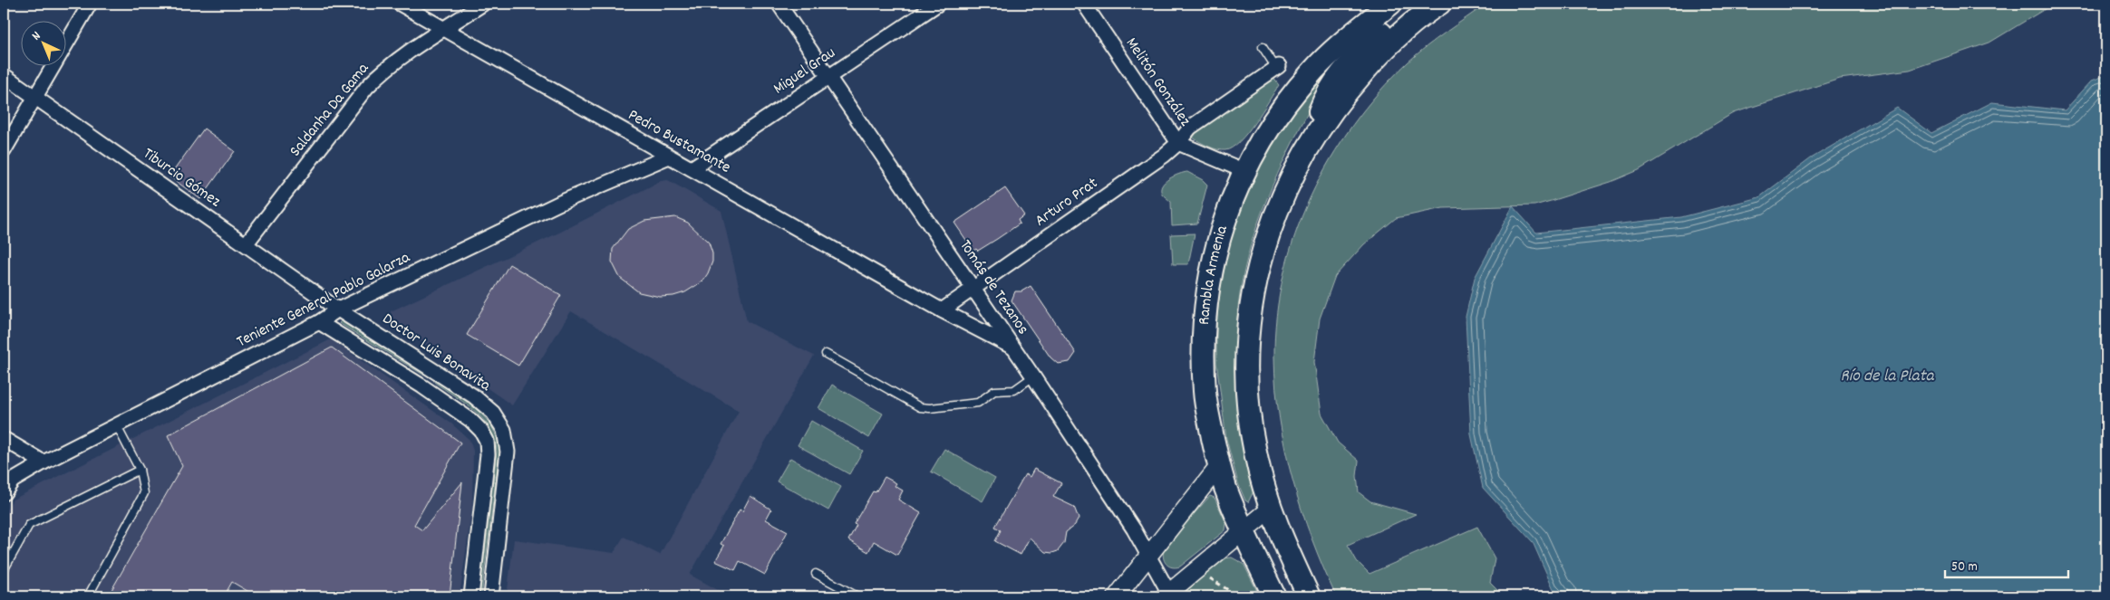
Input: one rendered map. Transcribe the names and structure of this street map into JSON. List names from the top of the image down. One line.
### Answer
{"streets":{"main road":["Rambla Armenia"],"street":["Miguel Grau","Melitón González","Saldanha Da Gama","Pedro Bustamante","Tiburcio Gómez","Arturo Prat","Tomás de Tezanos","Teniente General Pablo Galarza","Doctor Luis Bonavita"]},"crossings":[["Miguel Grau","Pedro Bustamante"],["Miguel Grau","Tomás de Tezanos"],["Melitón González","Arturo Prat"],["Melitón González","Rambla Armenia"],["Saldanha Da Gama","Pedro Bustamante"],["Saldanha Da Gama","Tiburcio Gómez"],["Pedro Bustamante","Tomás de Tezanos"],["Pedro Bustamante","Teniente General Pablo Galarza"],["Tiburcio Gómez","Teniente General Pablo Galarza"],["Tiburcio Gómez","Doctor Luis Bonavita"],["Arturo Prat","Tomás de Tezanos"],["Teniente General Pablo Galarza","Doctor Luis Bonavita"]],"water":["Río de la Plata"],"scale_bar":"50 m","north":"top left"}
